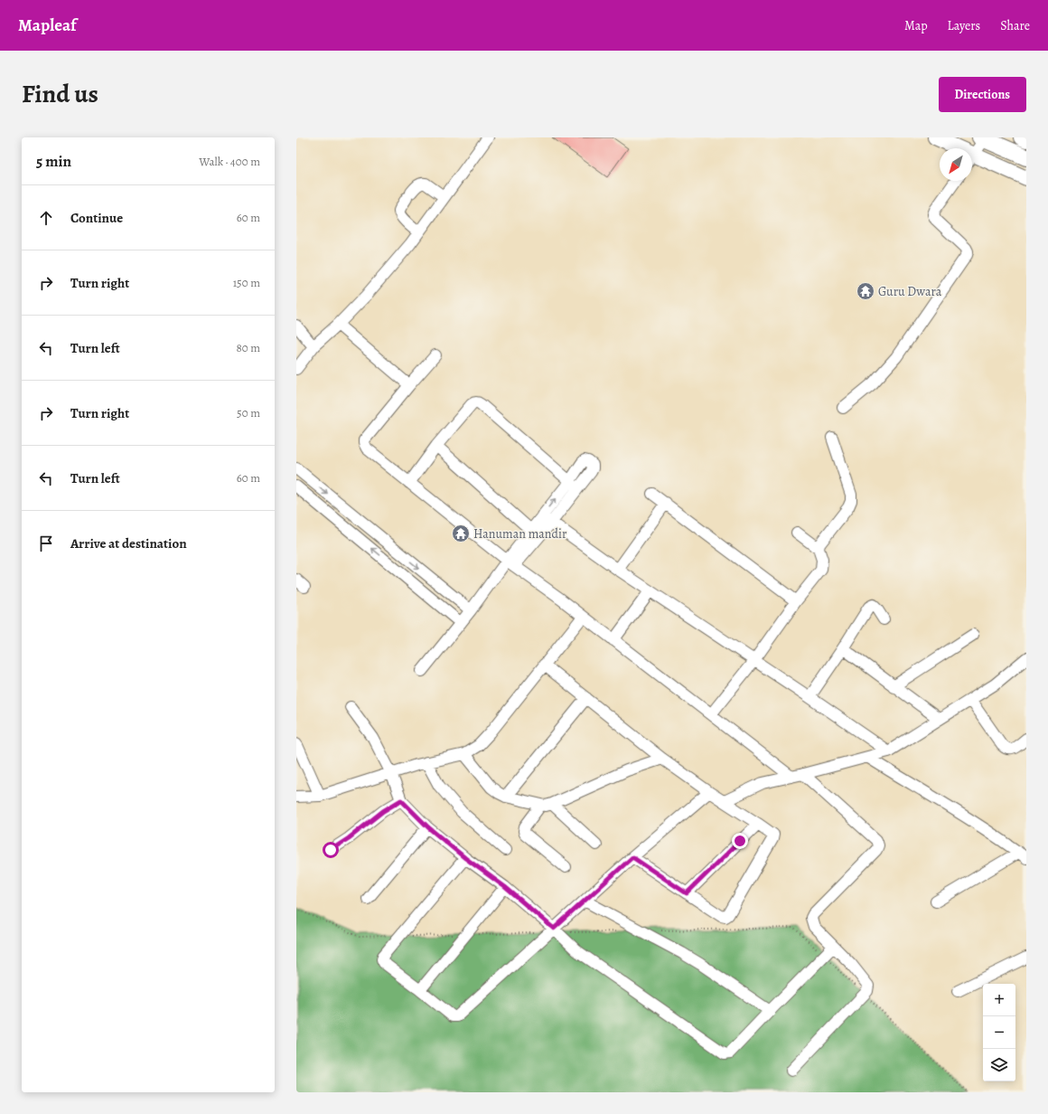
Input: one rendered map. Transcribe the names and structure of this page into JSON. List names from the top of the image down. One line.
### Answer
{"places":{"temple":["Guru Dwara","Hanuman mandir"]},"north":"bottom left","page":{"header":"Mapleaf","nav":["Map","Layers","Share"],"title":"Find us","buttons":"Directions","heading":["5 min","Walk · 400 m"],"list":[["Continue","60 m"],["Turn right","150 m"],["Turn left","80 m"],["Turn right","50 m"],["Turn left","60 m"],"Arrive at destination"],"map_buttons":["+","−"]}}
